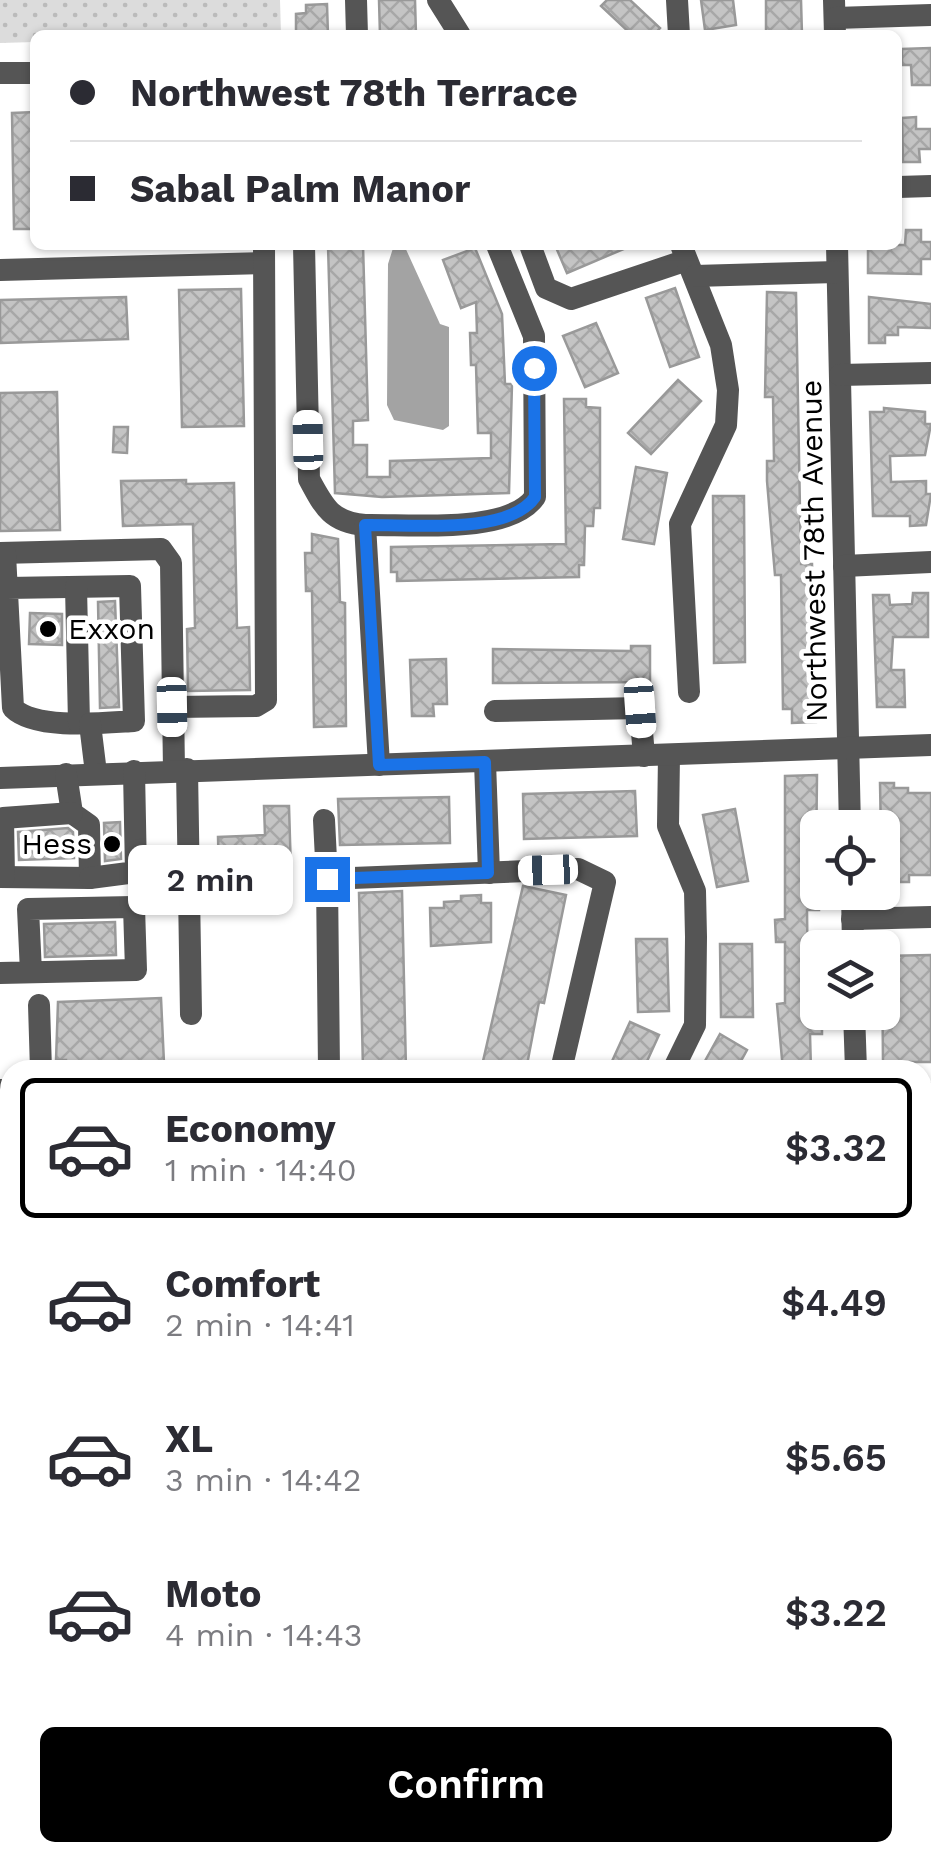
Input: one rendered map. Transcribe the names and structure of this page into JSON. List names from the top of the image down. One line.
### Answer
{"streets":{"street":["Northwest 78th Avenue"]},"places":["Exxon","Hess"],"page":{"banner":["Northwest 78th Terrace","Sabal Palm Manor"],"bubble":"2 min","list":[{"name":"Economy","note":"1 min · 14:40","value":"$3.32"},{"name":"Comfort","note":"2 min · 14:41","value":"$4.49"},{"name":"XL","note":"3 min · 14:42","value":"$5.65"},{"name":"Moto","note":"4 min · 14:43","value":"$3.22"}],"buttons":"Confirm"}}
